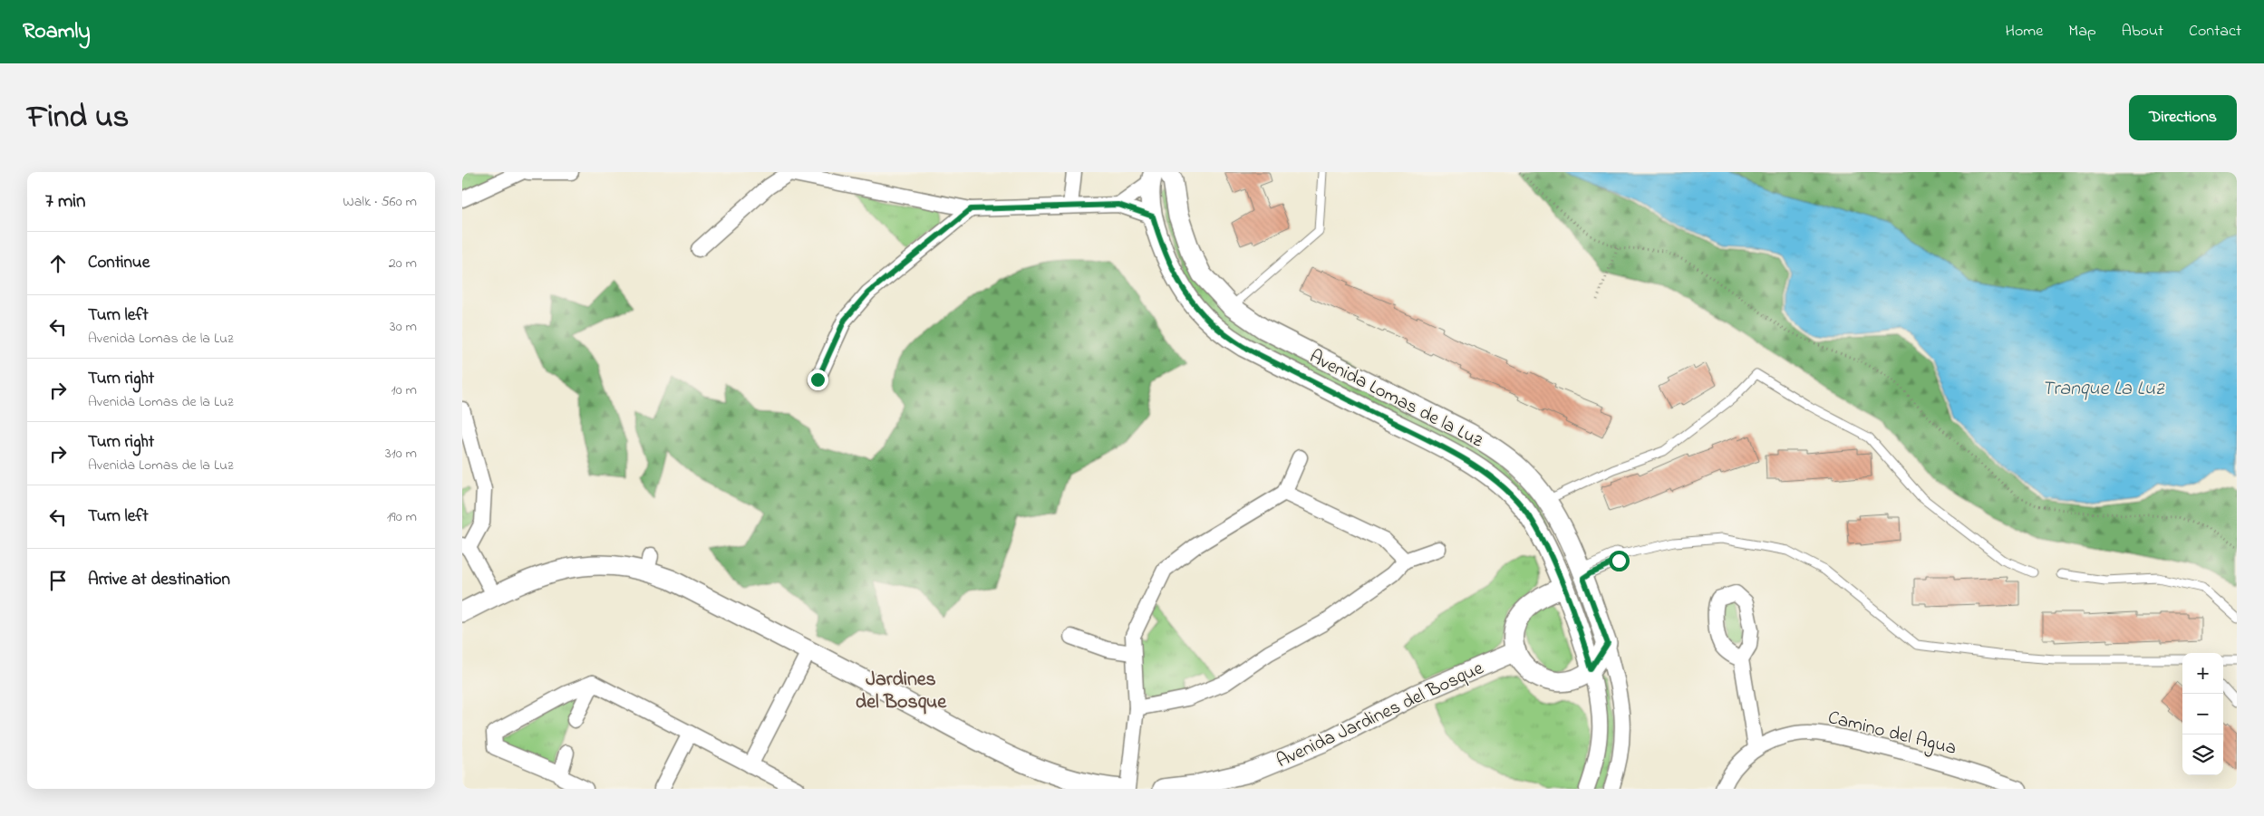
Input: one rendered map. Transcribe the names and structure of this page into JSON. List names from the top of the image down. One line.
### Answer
{"streets":{"street":["Avenida Lomas de la Luz","Avenida Jardines del Bosque","Camino del Agua"]},"districts":["Jardines del Bosque"],"water":["Tranque La Luz"],"page":{"header":"Roamly","nav":["Home","Map","About","Contact"],"title":"Find us","buttons":"Directions","heading":["7 min","Walk · 560 m"],"list":[["Continue","20 m"],["Turn left","Avenida Lomas de la Luz","30 m"],["Turn right","Avenida Lomas de la Luz","10 m"],["Turn right","Avenida Lomas de la Luz","310 m"],["Turn left","190 m"],"Arrive at destination"],"map_buttons":["+","−"]}}
